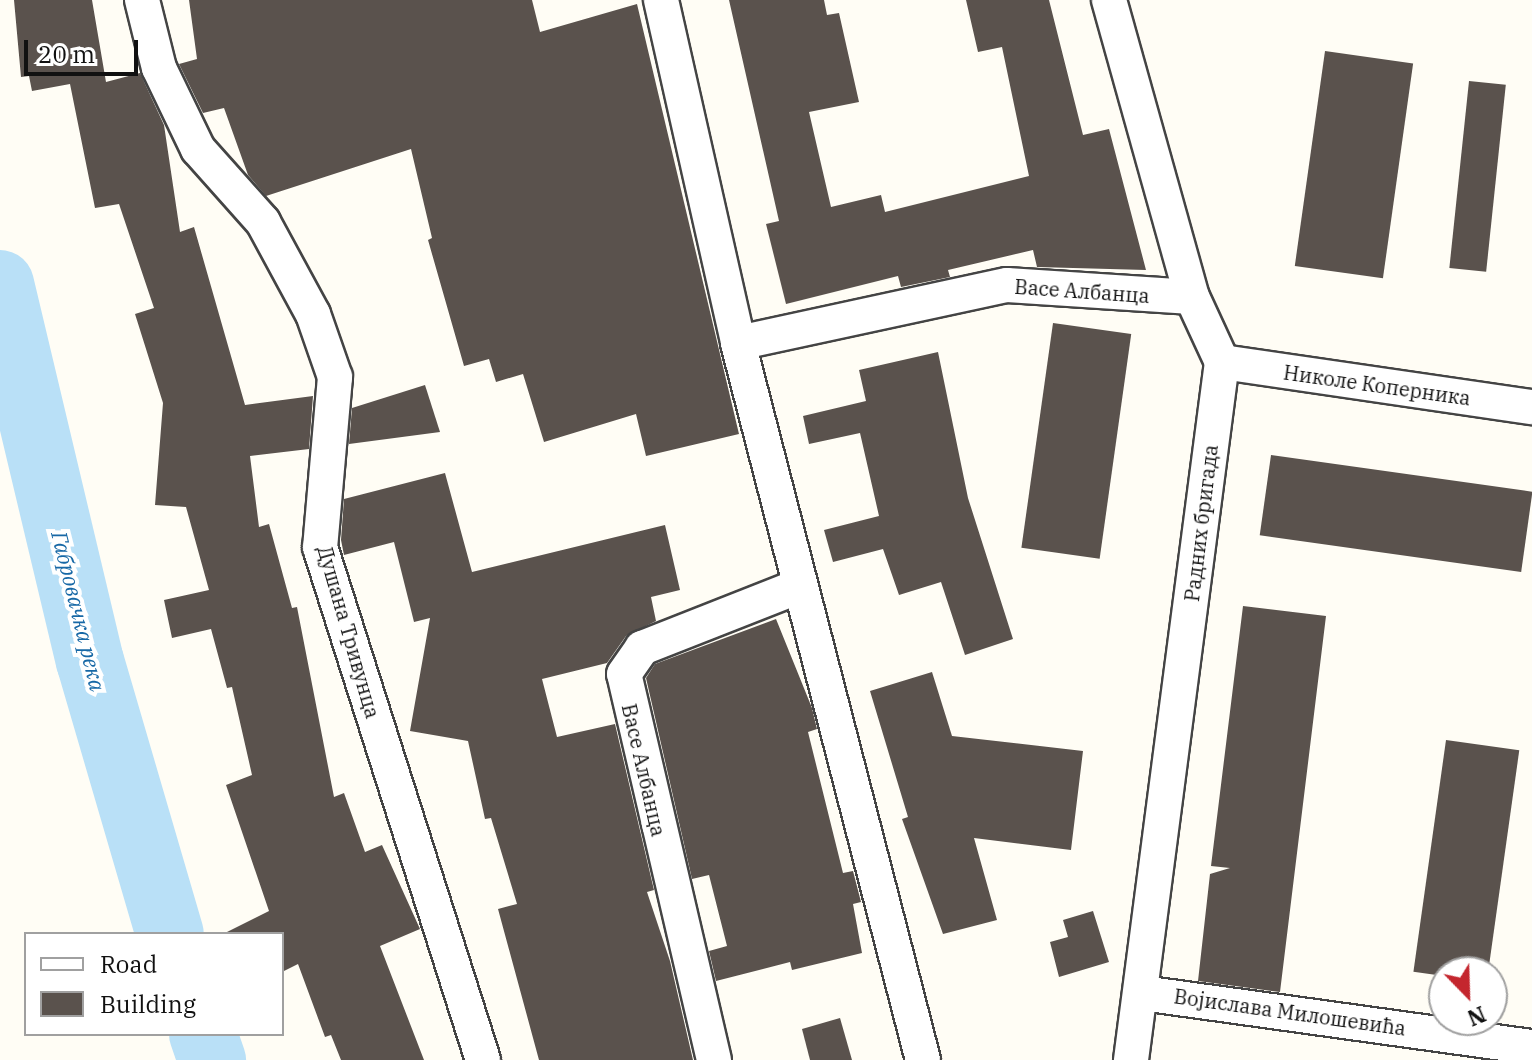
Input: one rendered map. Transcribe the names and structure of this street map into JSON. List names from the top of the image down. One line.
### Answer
{"streets":{"street":["Васе Албанца","Николе Коперника","Радних бригада","Душана Тривунца","Војислава Милошевића"]},"crossings":[["Николе Коперника","Радних бригада"],["Радних бригада","Војислава Милошевића"]],"water":["Габровачка река"],"legend":["Road","Building"],"scale_bar":"20 m","north":"bottom right"}
